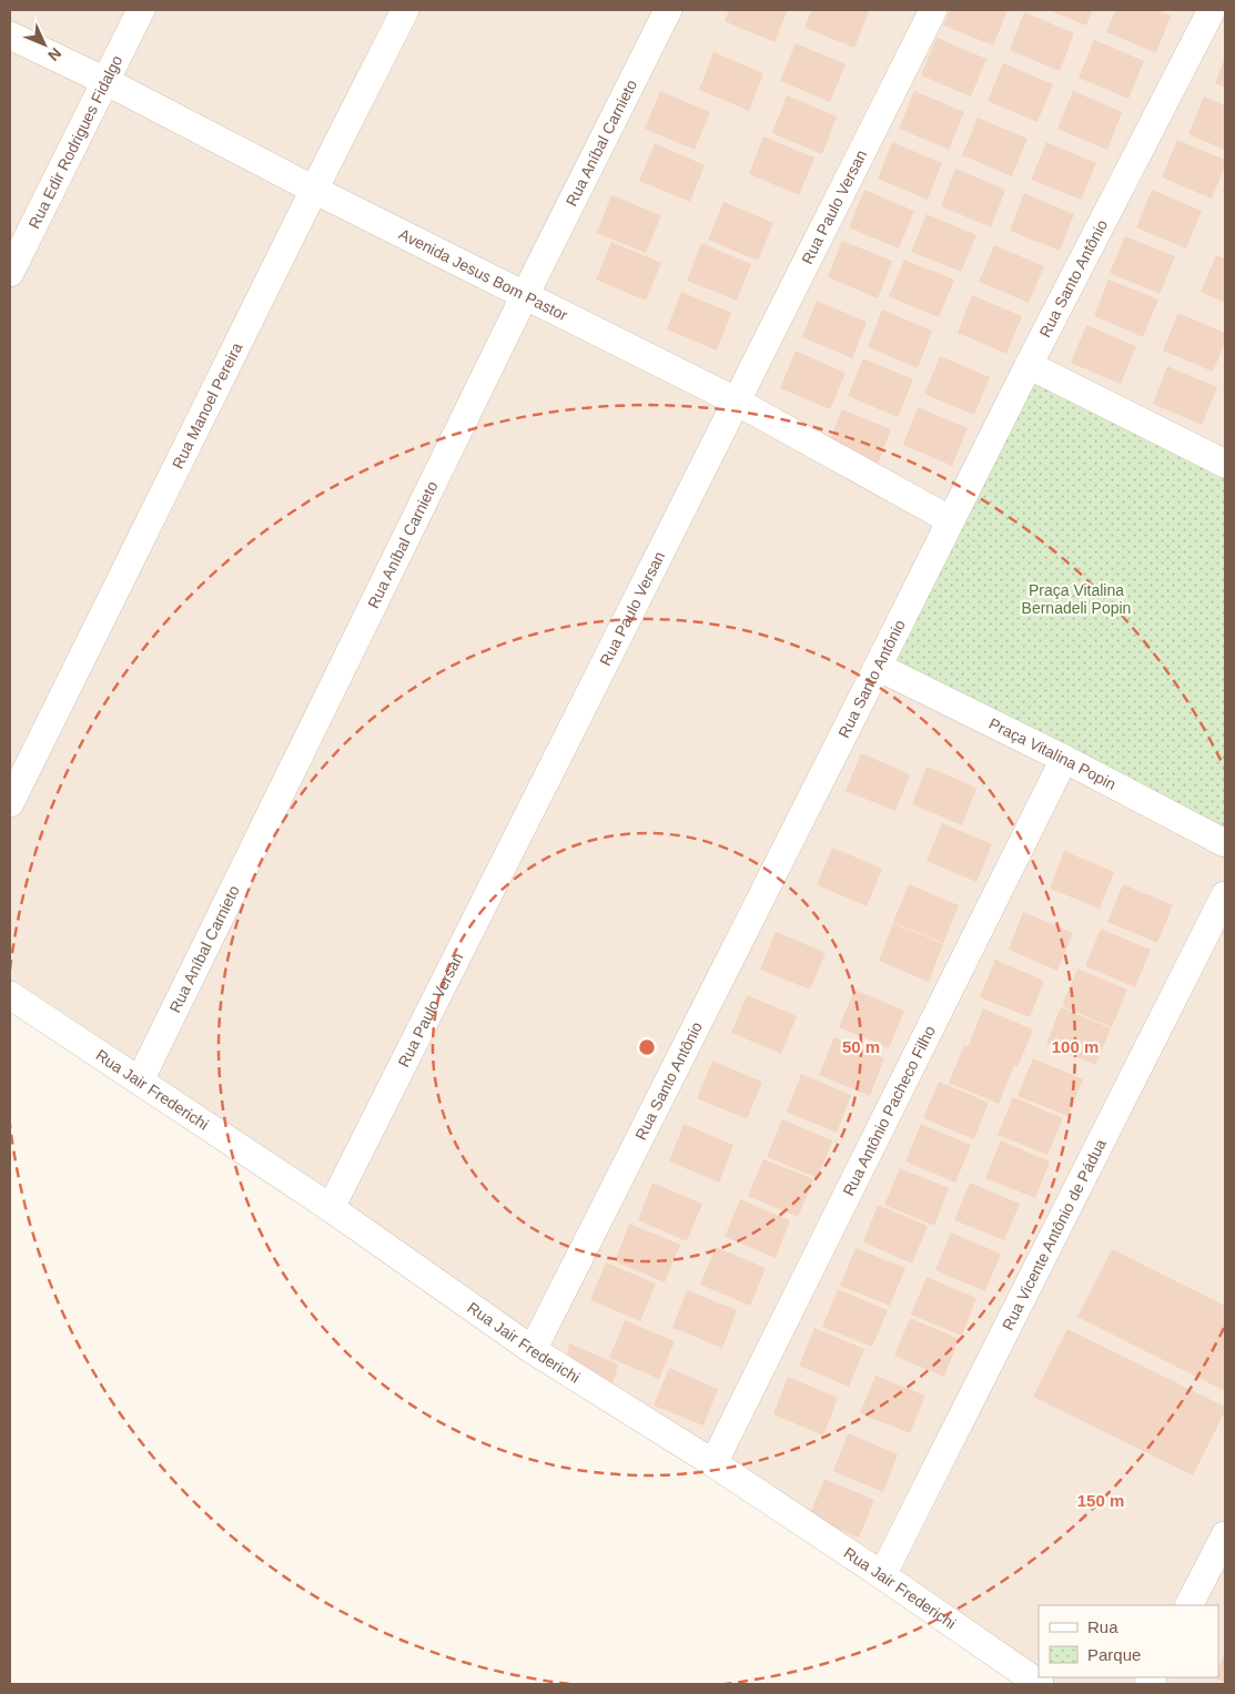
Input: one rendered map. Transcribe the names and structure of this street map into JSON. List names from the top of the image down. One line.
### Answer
{"streets":{"street":["Rua Edir Rodrigues Fidalgo","Rua Aníbal Carnieto","Rua Paulo Versan","Avenida Jesus Bom Pastor","Rua Santo Antônio","Rua Manoel Pereira","Praça Vitalina Popin","Rua Jair Frederichi","Rua Antônio Pacheco Filho","Rua Vicente Antônio de Pádua"]},"crossings":[["Rua Edir Rodrigues Fidalgo","Avenida Jesus Bom Pastor"],["Rua Aníbal Carnieto","Avenida Jesus Bom Pastor"],["Rua Aníbal Carnieto","Rua Jair Frederichi"],["Rua Paulo Versan","Avenida Jesus Bom Pastor"],["Rua Paulo Versan","Rua Jair Frederichi"],["Avenida Jesus Bom Pastor","Rua Santo Antônio"],["Avenida Jesus Bom Pastor","Rua Manoel Pereira"],["Rua Santo Antônio","Praça Vitalina Popin"],["Rua Santo Antônio","Rua Jair Frederichi"],["Praça Vitalina Popin","Rua Antônio Pacheco Filho"],["Rua Jair Frederichi","Rua Antônio Pacheco Filho"],["Rua Jair Frederichi","Rua Vicente Antônio de Pádua"]],"parks":["Praça Vitalina Bernadeli Popin"],"legend":["Rua","Parque"],"north":"bottom right","rings":["50 m","100 m","150 m"]}
